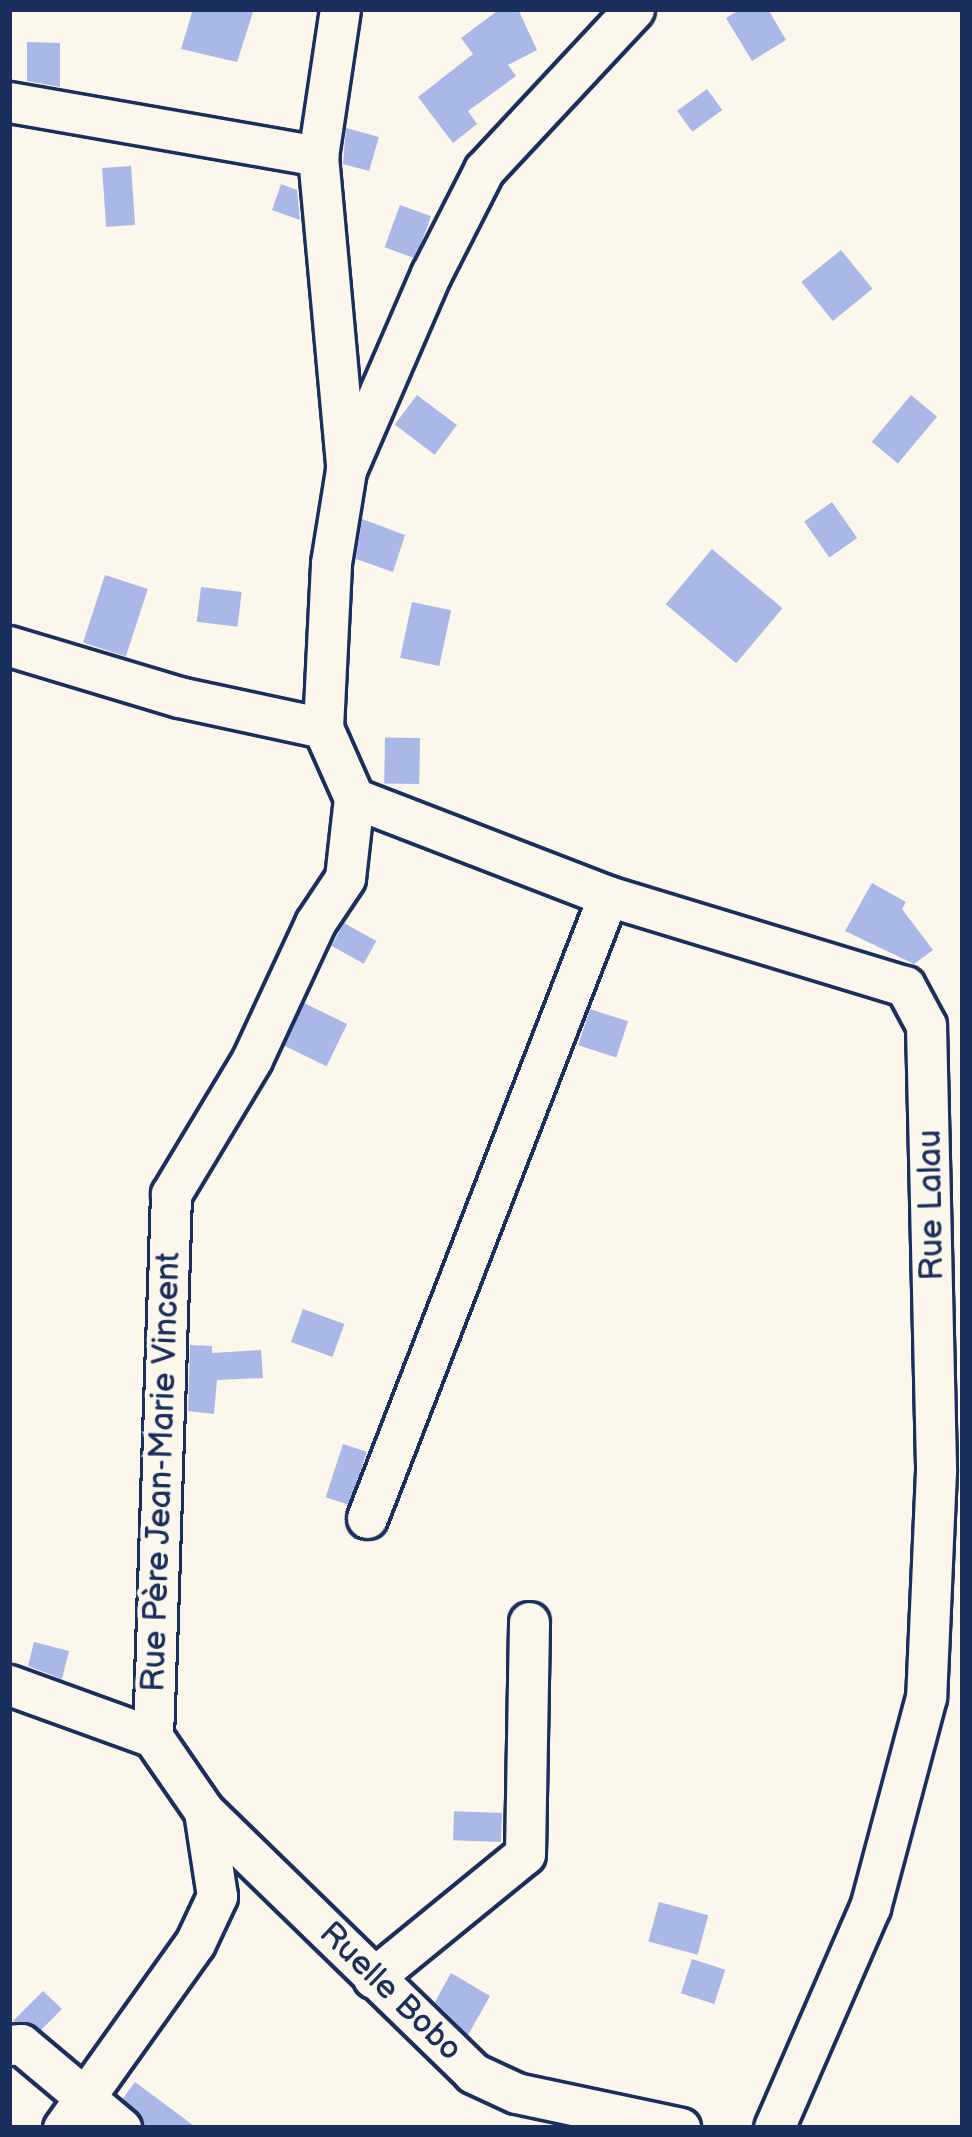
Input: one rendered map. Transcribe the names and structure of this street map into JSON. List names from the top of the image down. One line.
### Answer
{"streets":{"street":["Rue Lalau","Rue Père Jean-Marie Vincent","Ruelle Bobo"]},"crossings":[["Rue Lalau","Rue Père Jean-Marie Vincent"],["Rue Père Jean-Marie Vincent","Ruelle Bobo"]]}
